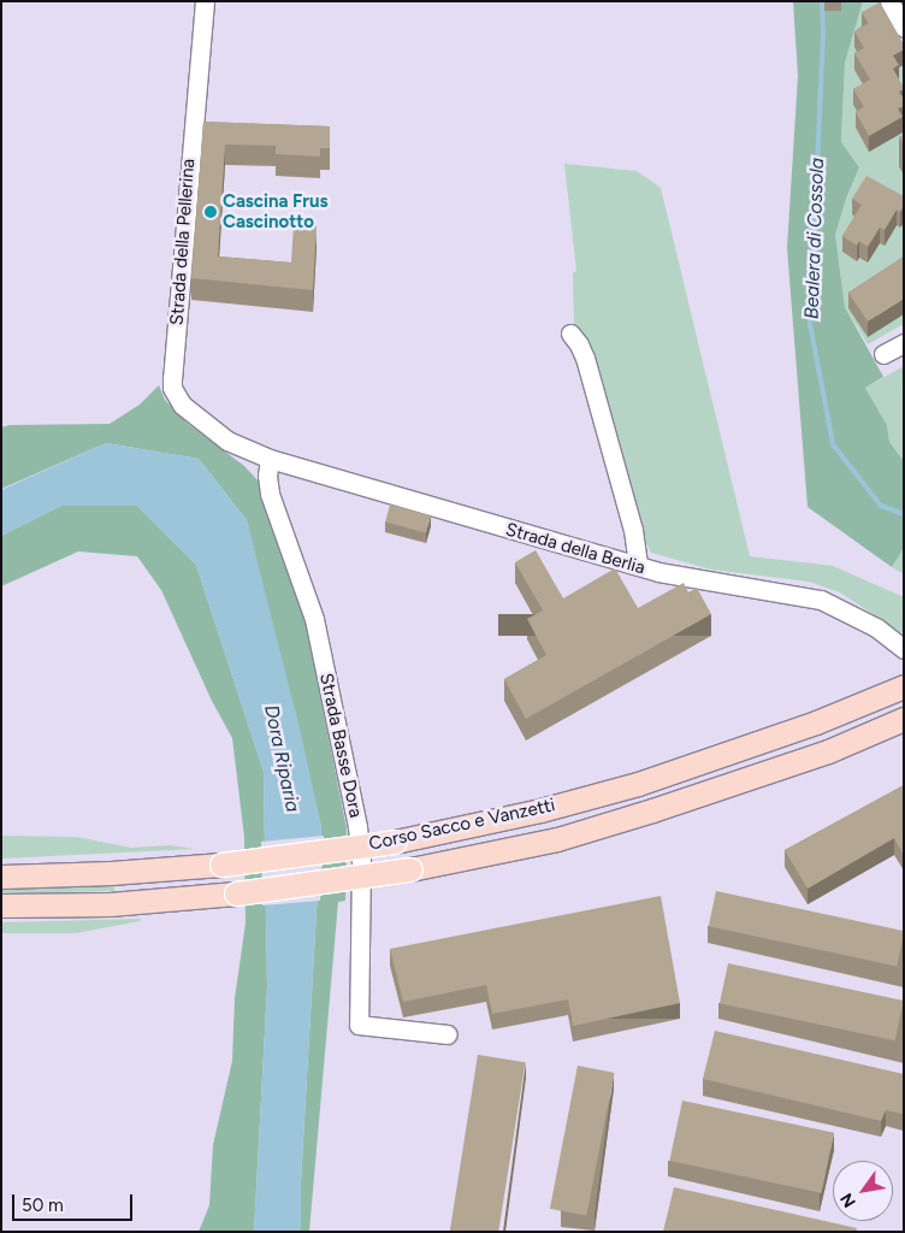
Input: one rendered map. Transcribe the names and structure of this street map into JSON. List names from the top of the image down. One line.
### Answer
{"streets":{"main road":["Corso Sacco e Vanzetti"],"street":["Strada della Pellerina","Strada della Berlia","Strada Basse Dora"]},"crossings":[["Strada della Pellerina","Strada della Berlia"],["Strada della Berlia","Strada Basse Dora"]],"water":["Bealera di Cossola","Dora Riparia"],"places":["Cascina Frus Cascinotto"],"scale_bar":"50 m","north":"bottom left"}
